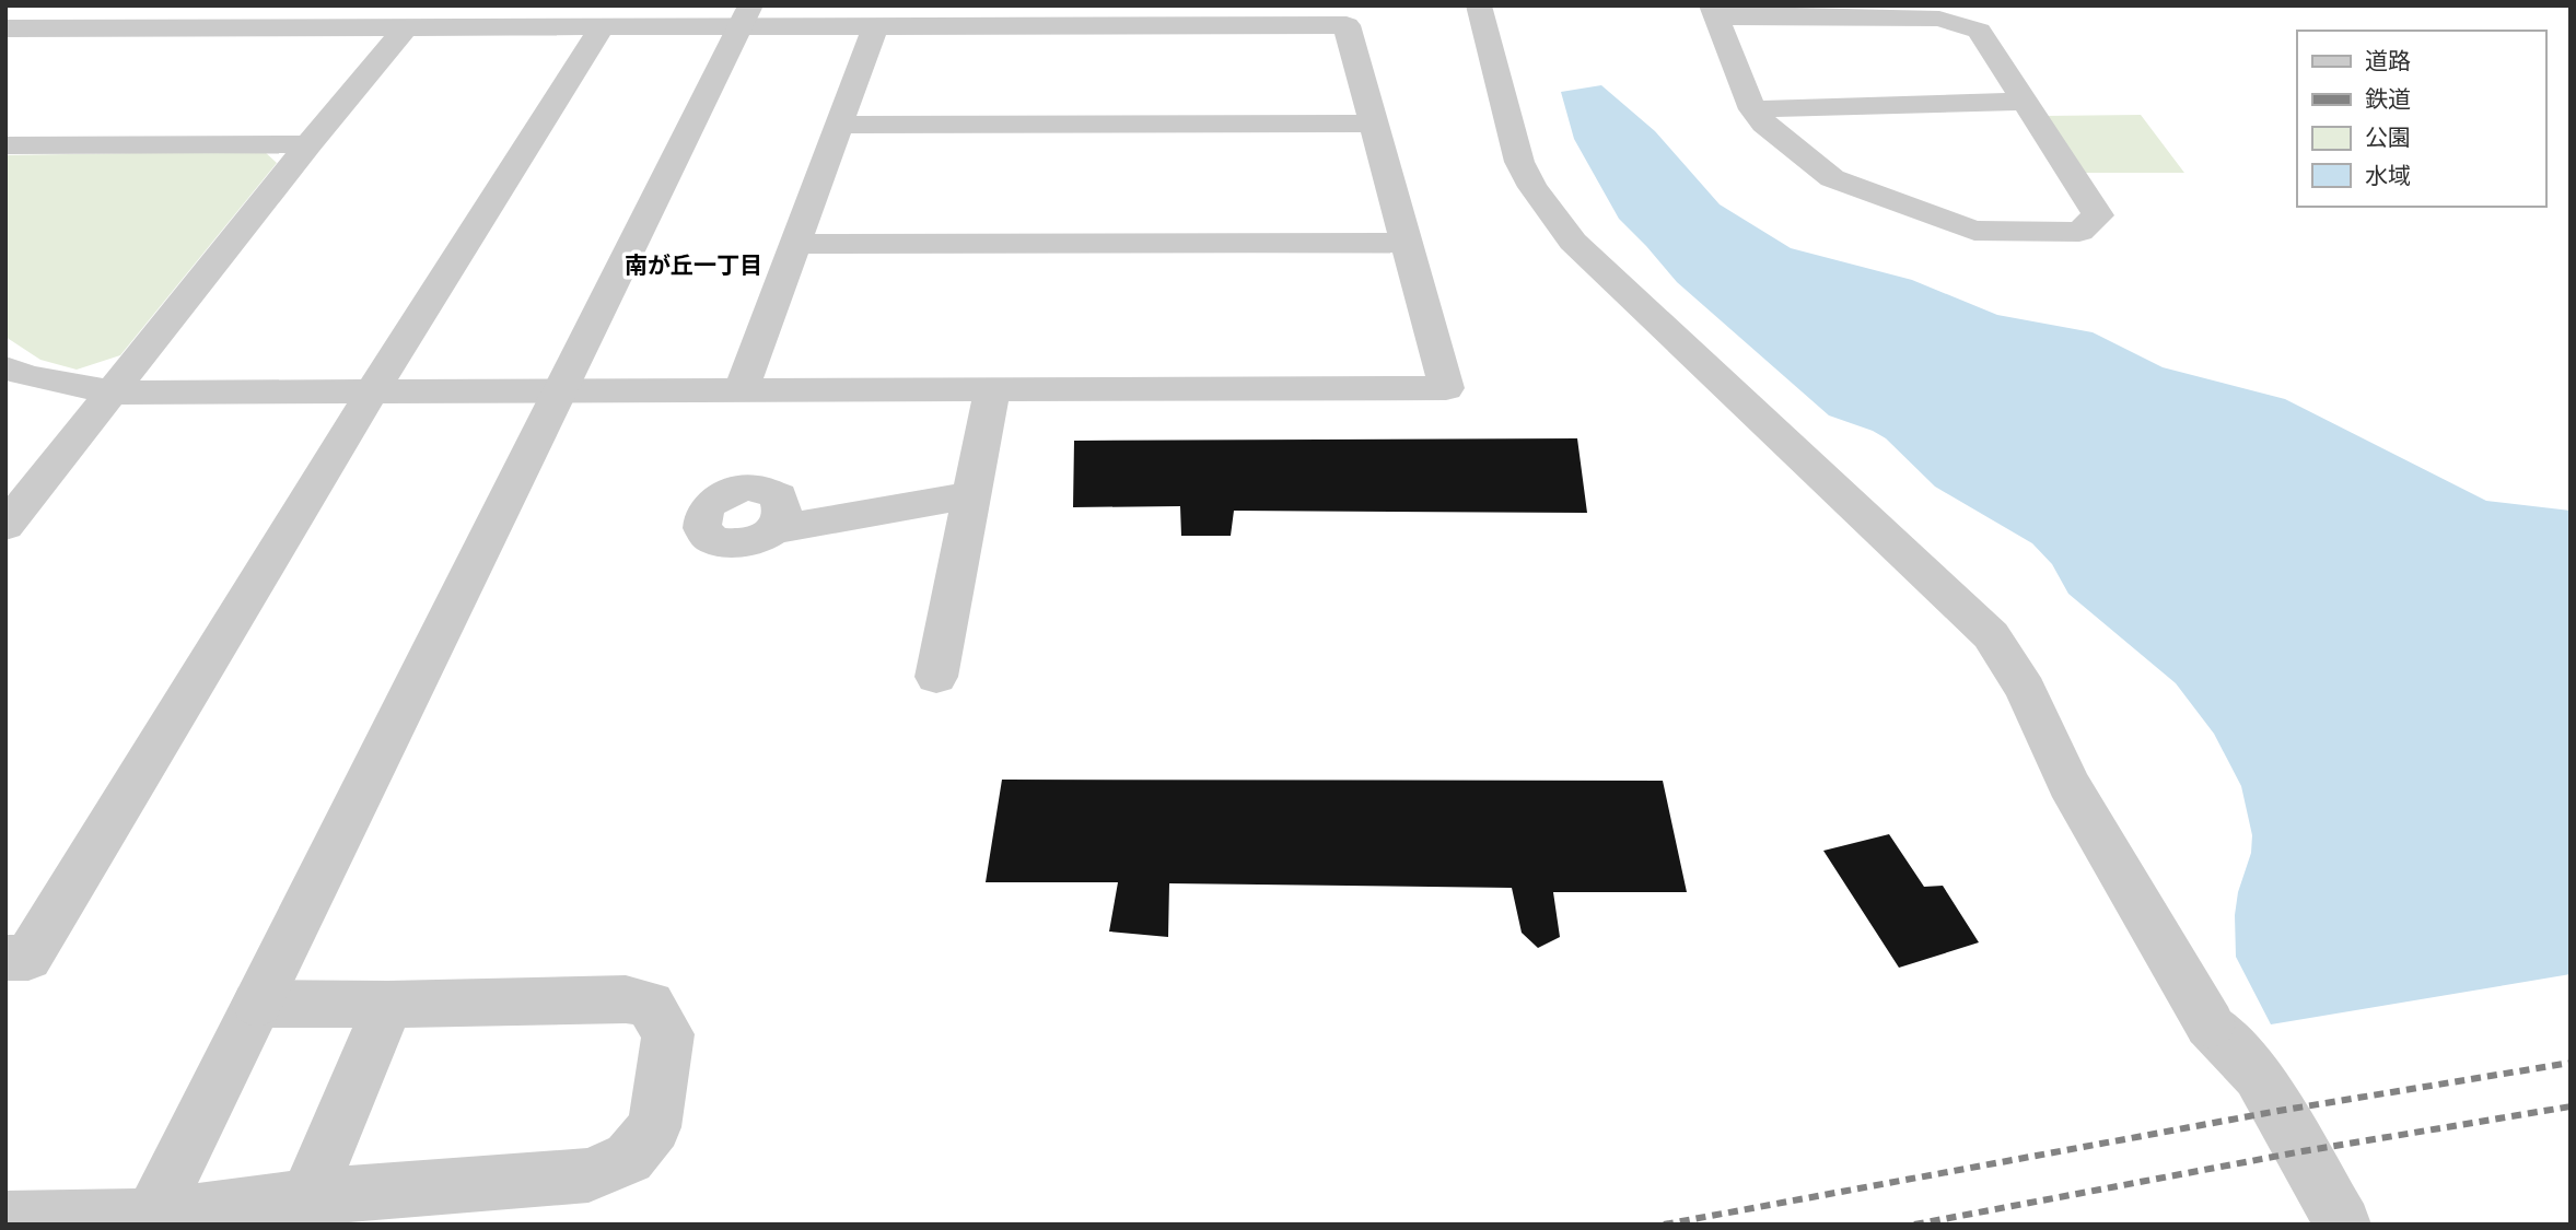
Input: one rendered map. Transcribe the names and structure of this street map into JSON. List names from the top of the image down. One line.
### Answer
{"districts":["南が丘一丁目"],"legend":["道路","鉄道","公園","水域"]}
